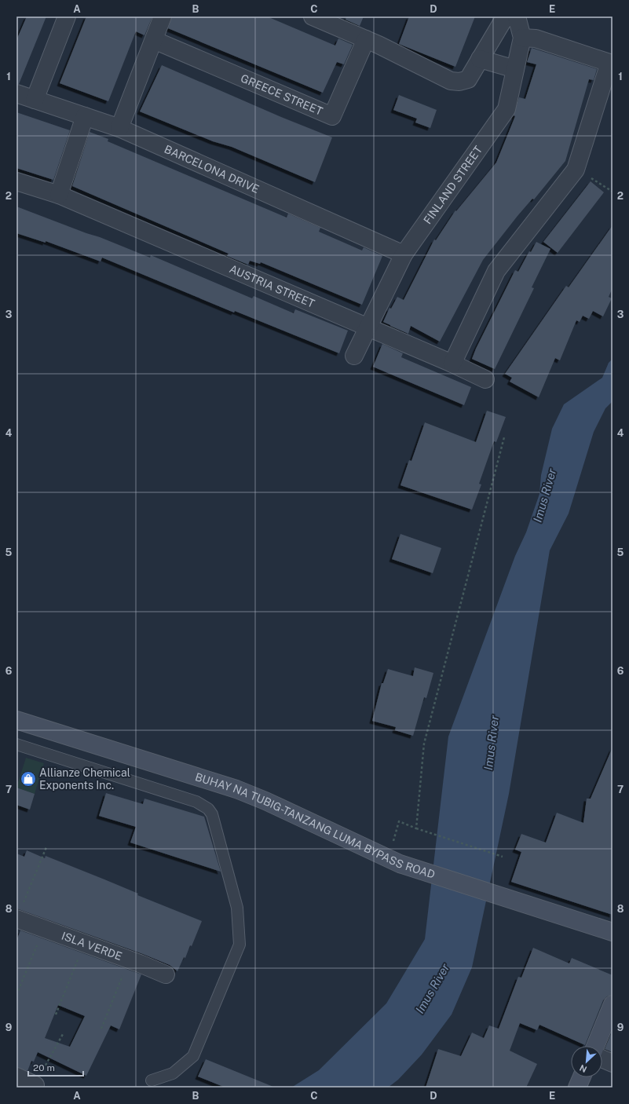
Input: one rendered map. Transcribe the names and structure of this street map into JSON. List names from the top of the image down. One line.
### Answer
{"streets":{"street":["GREECE STREET","BARCELONA DRIVE","FINLAND STREET","AUSTRIA STREET","BUHAY NA TUBIG-TANZANG LUMA BYPASS ROAD","ISLA VERDE"]},"crossings":[["BARCELONA DRIVE","FINLAND STREET"],["FINLAND STREET","AUSTRIA STREET"]],"water":["Imus River"],"places":{"shop":["Allianze Chemical Exponents Inc."]},"scale_bar":"20 m","north":"bottom left","grid":{"columns":["A","B","C","D","E"],"rows":["1","2","3","4","5","6","7","8","9"]}}
